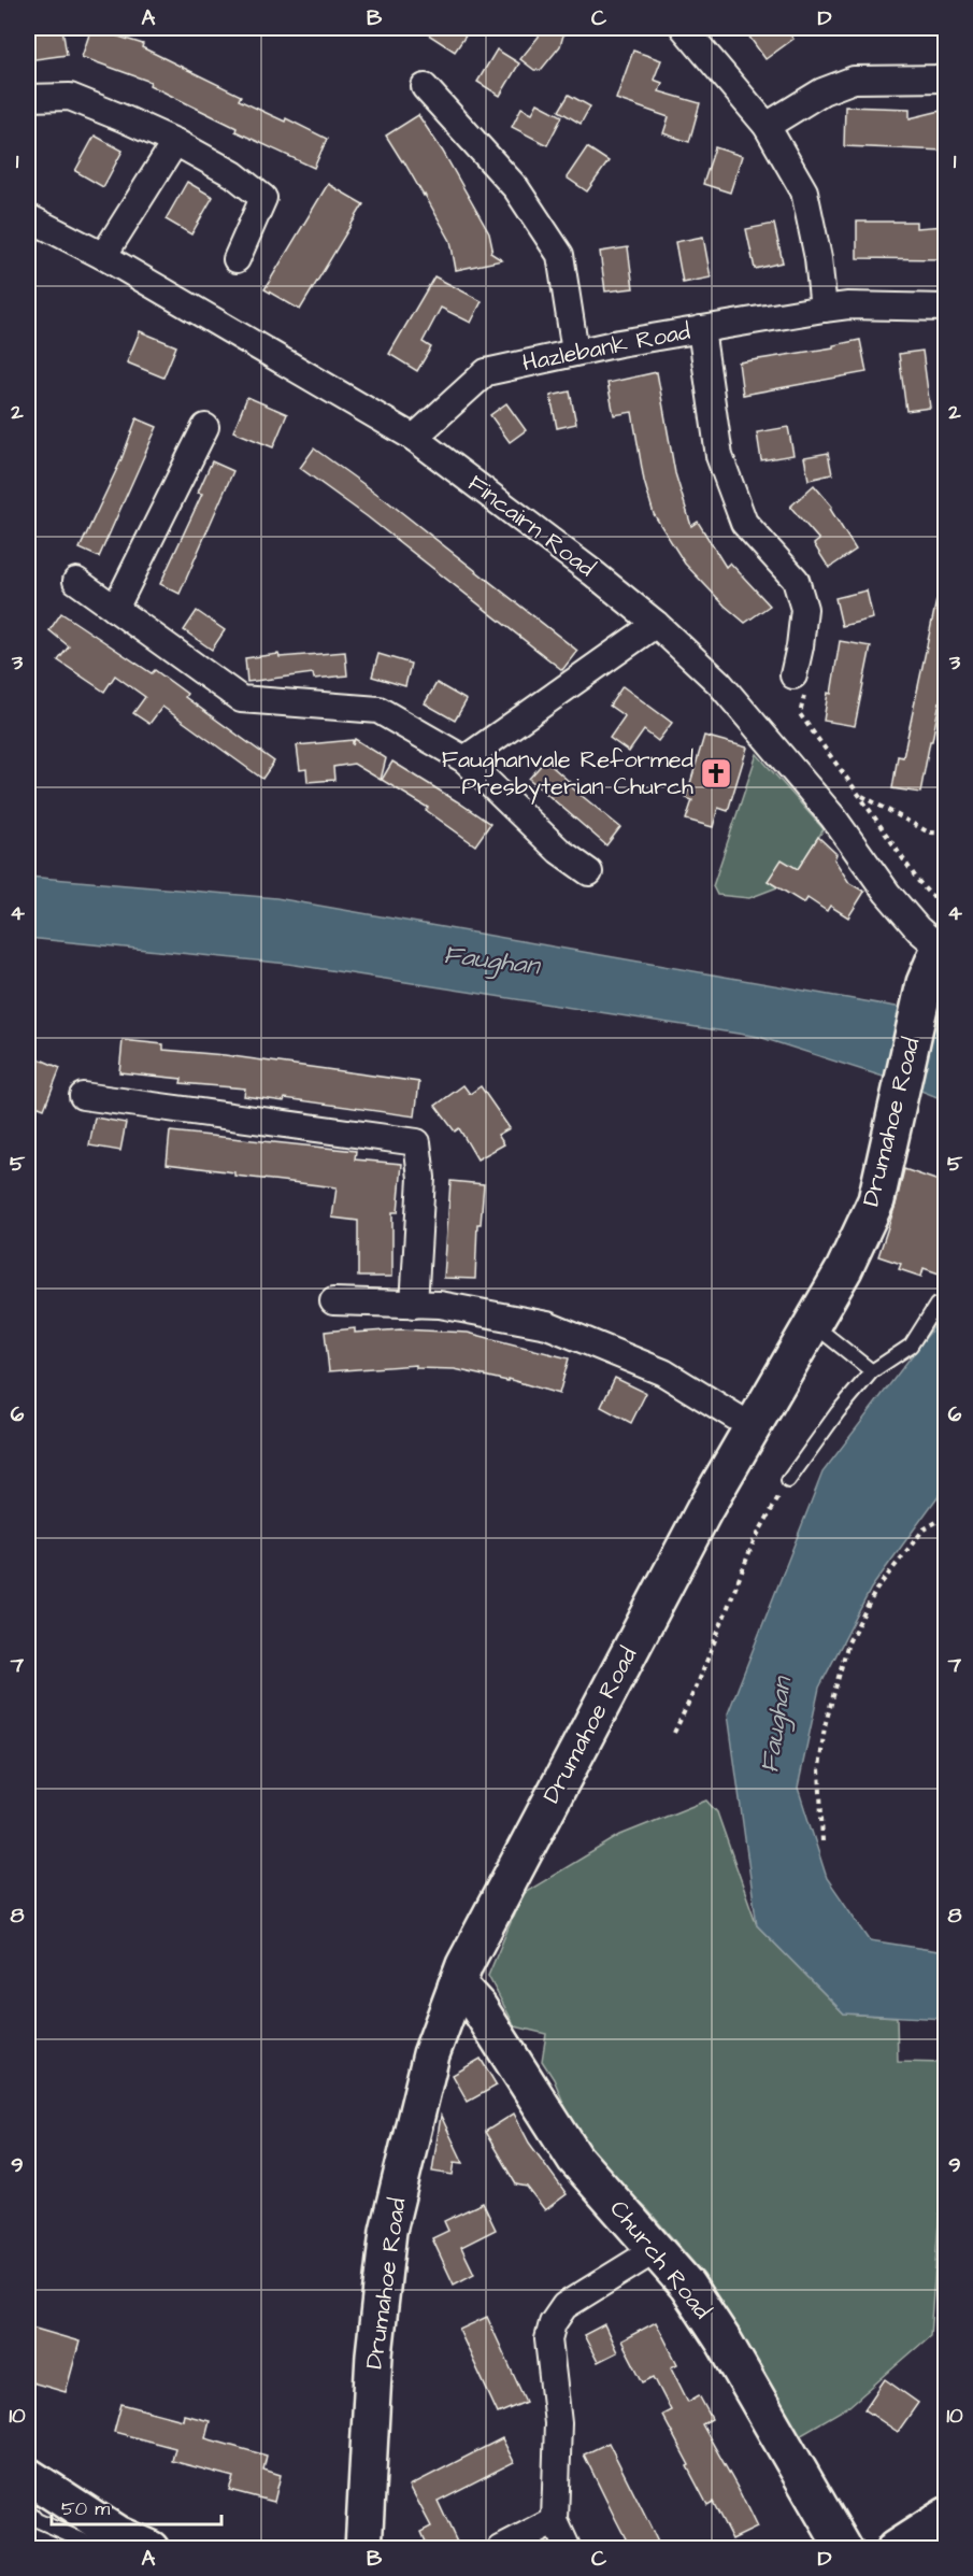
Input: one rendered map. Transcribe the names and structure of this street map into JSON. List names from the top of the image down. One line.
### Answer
{"streets":{"street":["Hazlebank Road","Fincairn Road","Drumahoe Road","Church Road"]},"crossings":[["Hazlebank Road","Fincairn Road"],["Fincairn Road","Drumahoe Road"],["Drumahoe Road","Church Road"]],"water":["Faughan"],"places":{"church":["Faughanvale Reformed Presbyterian Church"]},"scale_bar":"50 m","grid":{"columns":["A","B","C","D"],"rows":["1","2","3","4","5","6","7","8","9","10"]}}
